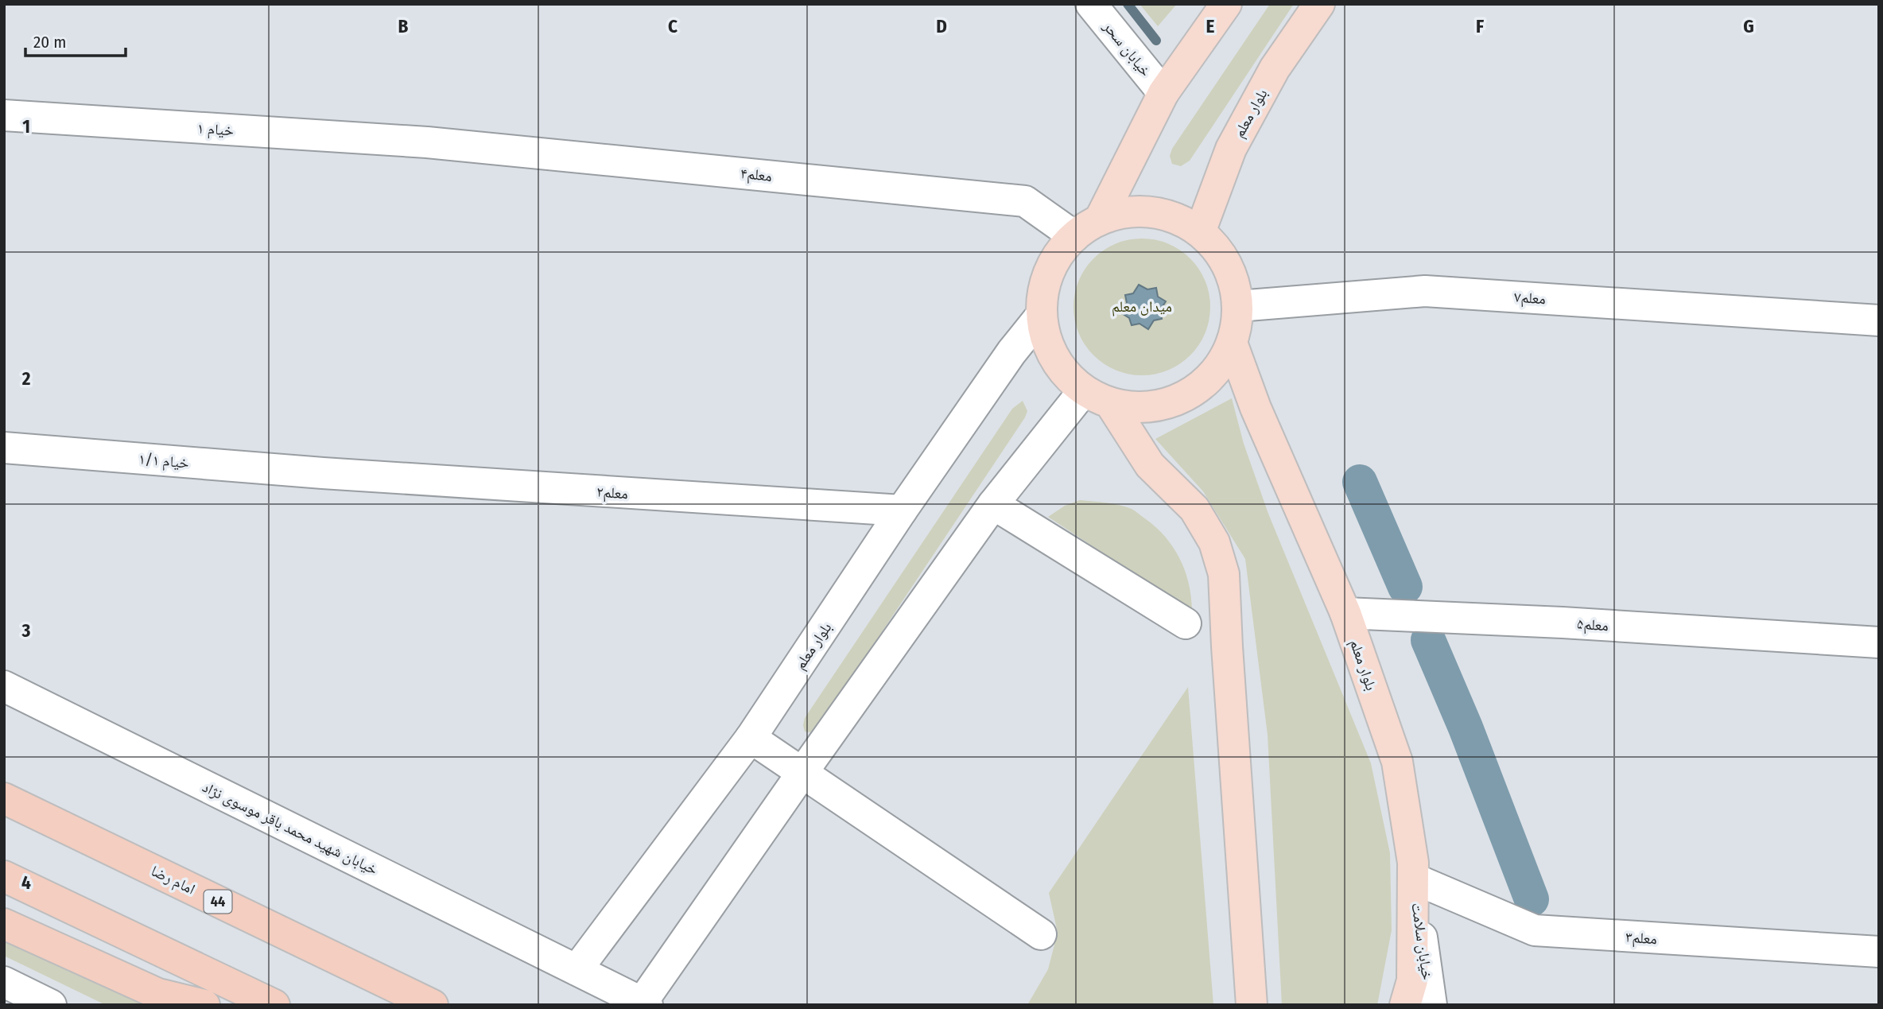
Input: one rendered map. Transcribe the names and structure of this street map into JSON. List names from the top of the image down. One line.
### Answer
{"streets":{"highway":["امام رضا","44"],"main road":["بلوار معلم"],"street":["خیابان سحر","خیام ۱","معلم۴","معلم۷","خیام ۱/۱","معلم۲","معلم۵","خیابان شهید محمد باقر موسوی نژاد","معلم۳","خیابان سلامت"]},"crossings":[["بلوار معلم","معلم۴"],["بلوار معلم","معلم۷"],["بلوار معلم","معلم۲"],["بلوار معلم","معلم۵"],["بلوار معلم","خیابان شهید محمد باقر موسوی نژاد"],["بلوار معلم","معلم۳"],["بلوار معلم","خیابان سلامت"],["خیام ۱","معلم۴"],["معلم۴","معلم۷"],["خیام ۱/۱","معلم۲"],["معلم۳","خیابان سلامت"]],"parks":["میدان معلم"],"scale_bar":"20 m","grid":{"columns":["B","C","D","E","F","G"],"rows":["1","2","3","4"]}}
